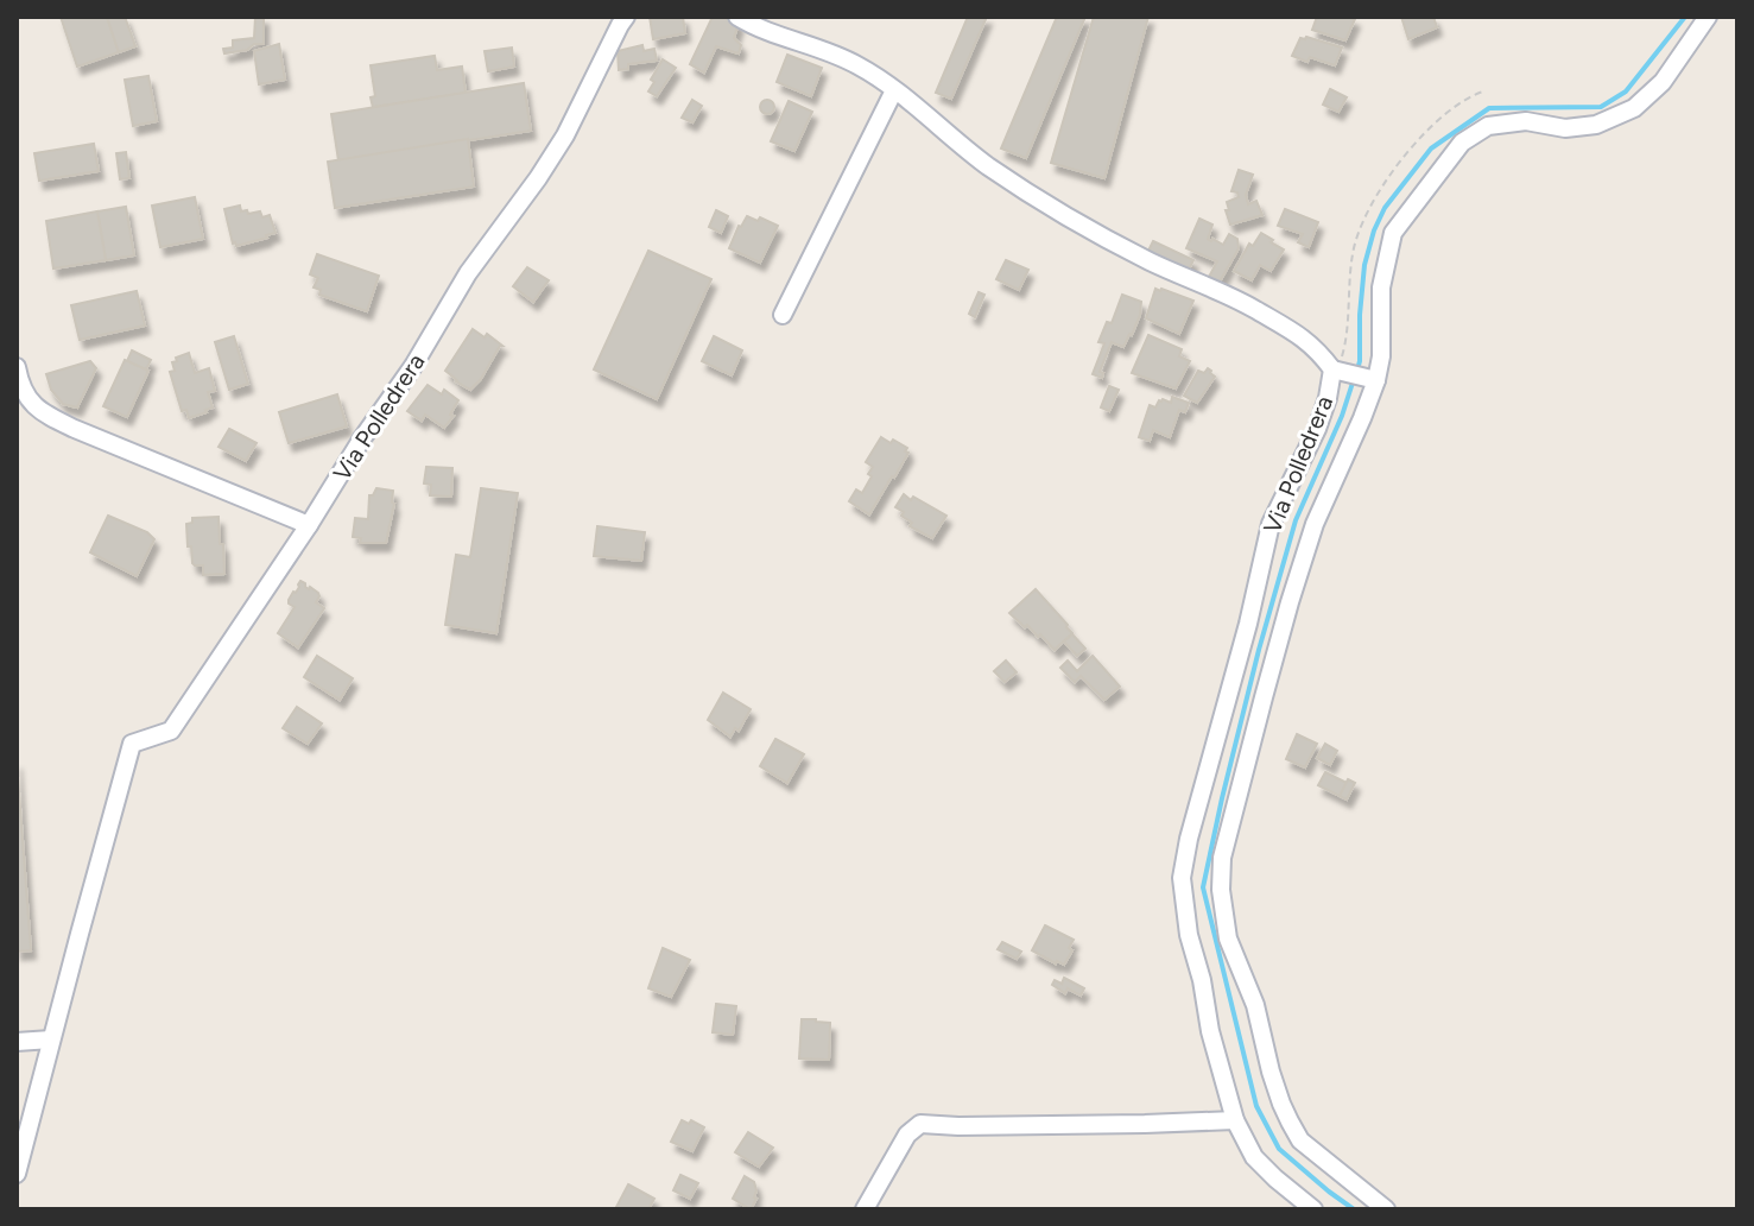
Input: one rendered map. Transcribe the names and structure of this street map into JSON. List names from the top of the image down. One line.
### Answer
{"streets":{"street":["Via Polledrera"]}}
